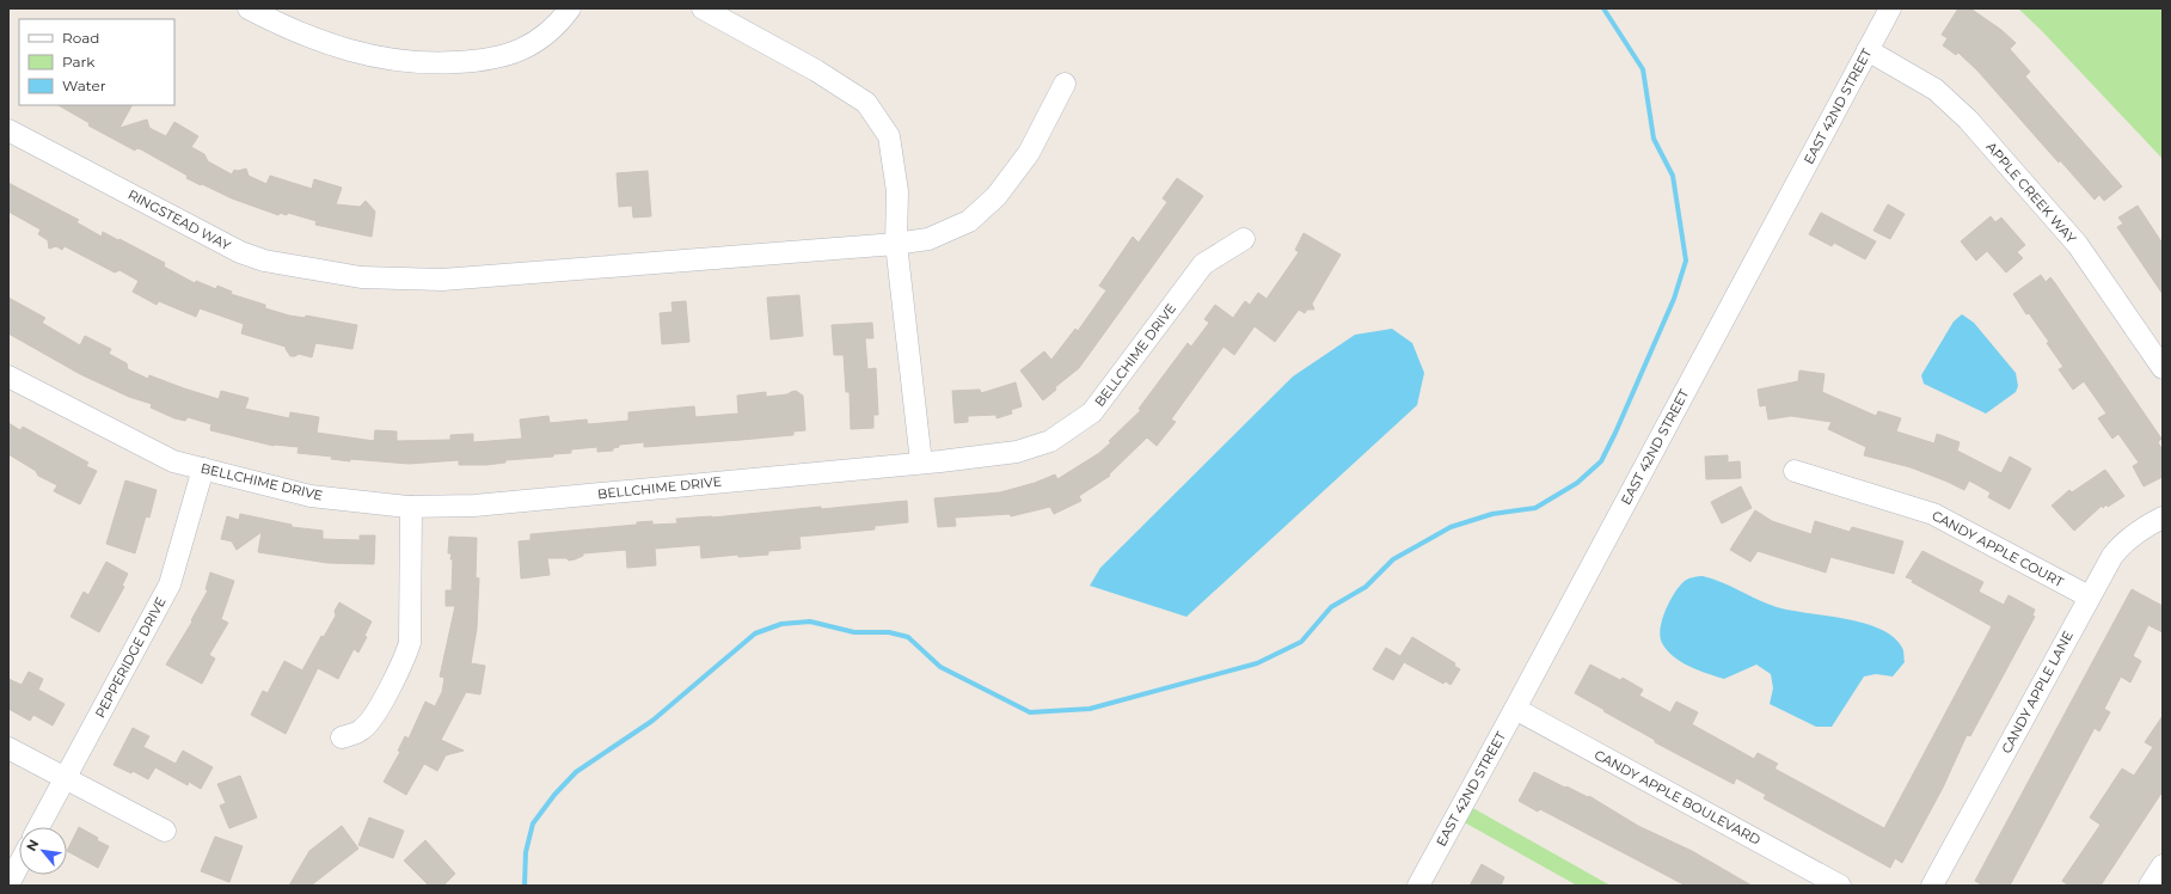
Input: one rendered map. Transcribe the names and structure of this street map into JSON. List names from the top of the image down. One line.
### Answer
{"streets":{"street":["EAST 42ND STREET","APPLE CREEK WAY","RINGSTEAD WAY","BELLCHIME DRIVE","CANDY APPLE COURT","PEPPERIDGE DRIVE","CANDY APPLE LANE","CANDY APPLE BOULEVARD"]},"crossings":[["EAST 42ND STREET","APPLE CREEK WAY"],["EAST 42ND STREET","CANDY APPLE BOULEVARD"],["BELLCHIME DRIVE","PEPPERIDGE DRIVE"],["CANDY APPLE COURT","CANDY APPLE LANE"]],"legend":["Road","Park","Water"],"north":"top left"}
